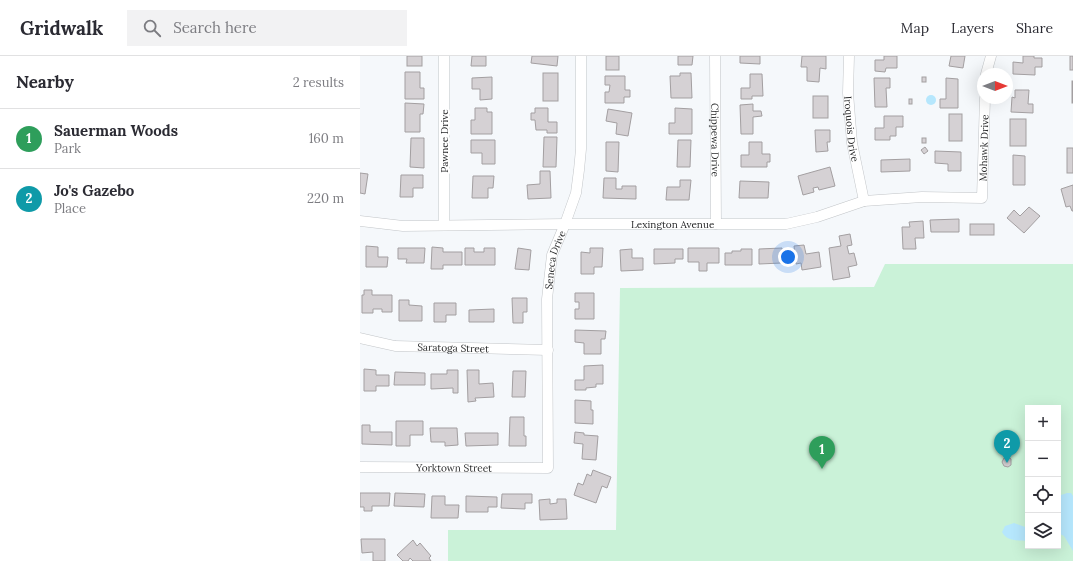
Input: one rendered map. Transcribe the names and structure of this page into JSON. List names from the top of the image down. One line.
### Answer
{"streets":{"street":["Iroquois Drive","Chippewa Drive","Pawnee Drive","Mohawk Drive","Lexington Avenue","Seneca Drive","Saratoga Street","Yorktown Street"]},"crossings":[["Iroquois Drive","Lexington Avenue"],["Chippewa Drive","Lexington Avenue"],["Pawnee Drive","Lexington Avenue"],["Mohawk Drive","Lexington Avenue"],["Lexington Avenue","Seneca Drive"],["Seneca Drive","Saratoga Street"],["Seneca Drive","Yorktown Street"]],"north":"right","page":{"header":"Gridwalk","search":"Search here","nav":["Map","Layers","Share"],"heading":["Nearby","2 results"],"list":[{"mark":"1","name":"Sauerman Woods","note":"Park","value":"160 m"},{"mark":"2","name":"Jo's Gazebo","note":"Place","value":"220 m"}],"map_buttons":["+","−"],"pins":["2","1"]}}
